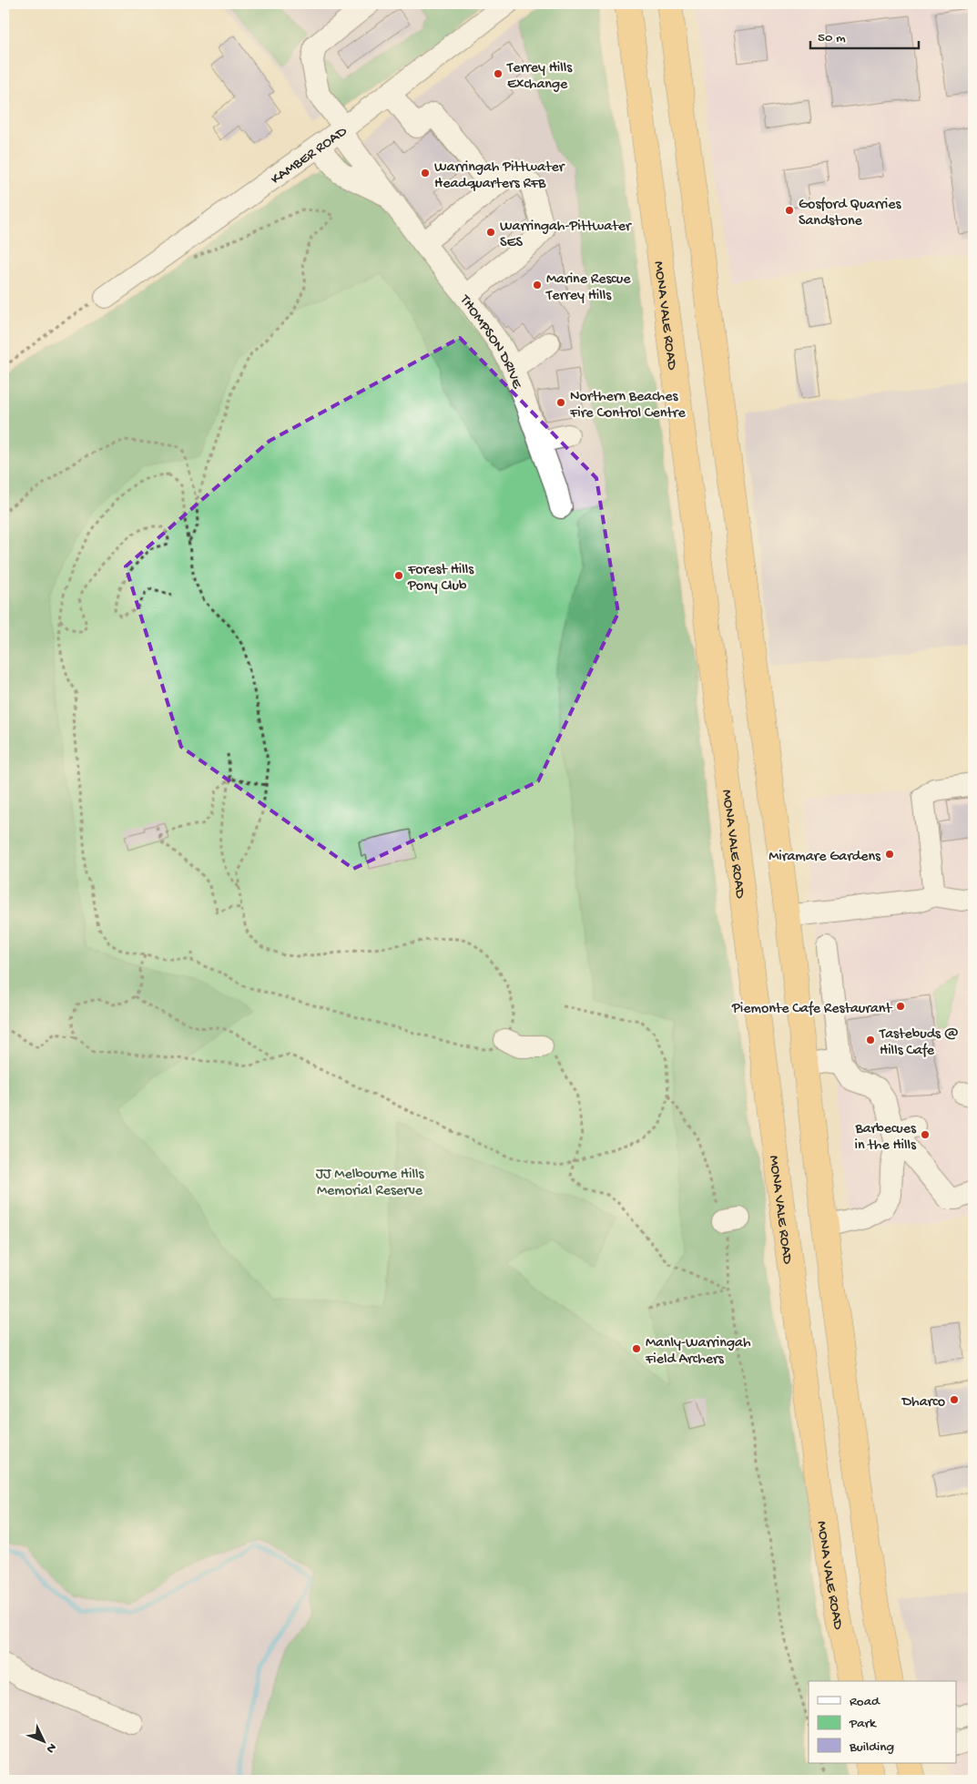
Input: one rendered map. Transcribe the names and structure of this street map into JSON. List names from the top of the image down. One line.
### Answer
{"streets":{"highway":["MONA VALE ROAD"],"street":["KAMBER ROAD","THOMPSON DRIVE"]},"crossings":[["KAMBER ROAD","THOMPSON DRIVE"]],"parks":["JJ Melbourne Hills Memorial Reserve"],"places":["Terrey Hills Exchange","Warringah Pittwater Headquarters RFB","Gosford Quarries Sandstone","Warringah-Pittwater SES","Marine Rescue Terrey Hills","Northern Beaches Fire Control Centre","Forest Hills Pony Club","Miramare Gardens","Piemonte Cafe Restaurant","Tastebuds @ Hills Cafe","Barbecues in the Hills","Manly-Warringah Field Archers","Dharco"],"legend":["Road","Park","Building"],"scale_bar":"50 m","north":"bottom right"}
